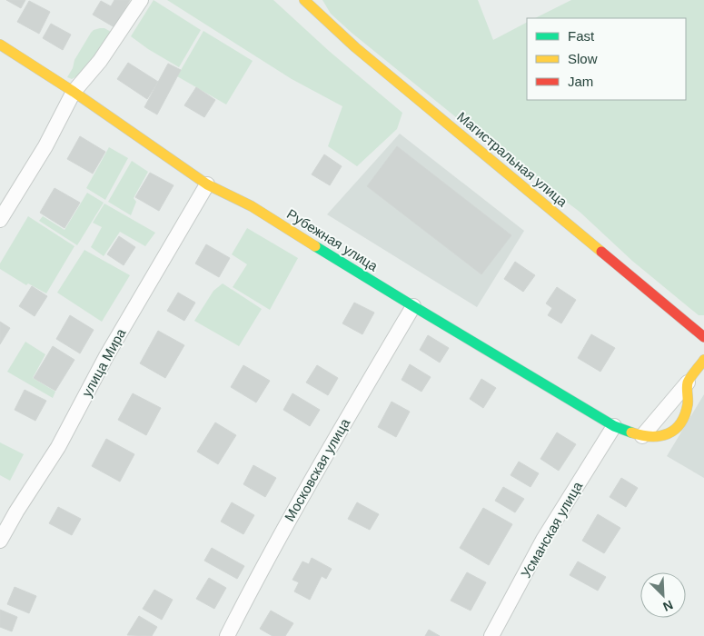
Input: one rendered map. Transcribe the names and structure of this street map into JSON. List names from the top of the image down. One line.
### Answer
{"streets":{"street":["Магистральная улица","Рубежная улица","улица Мира","Московская улица","Усманская улица"]},"crossings":[["Рубежная улица","улица Мира"],["Рубежная улица","Московская улица"],["Рубежная улица","Усманская улица"]],"legend":["Fast","Slow","Jam"],"north":"bottom right"}
